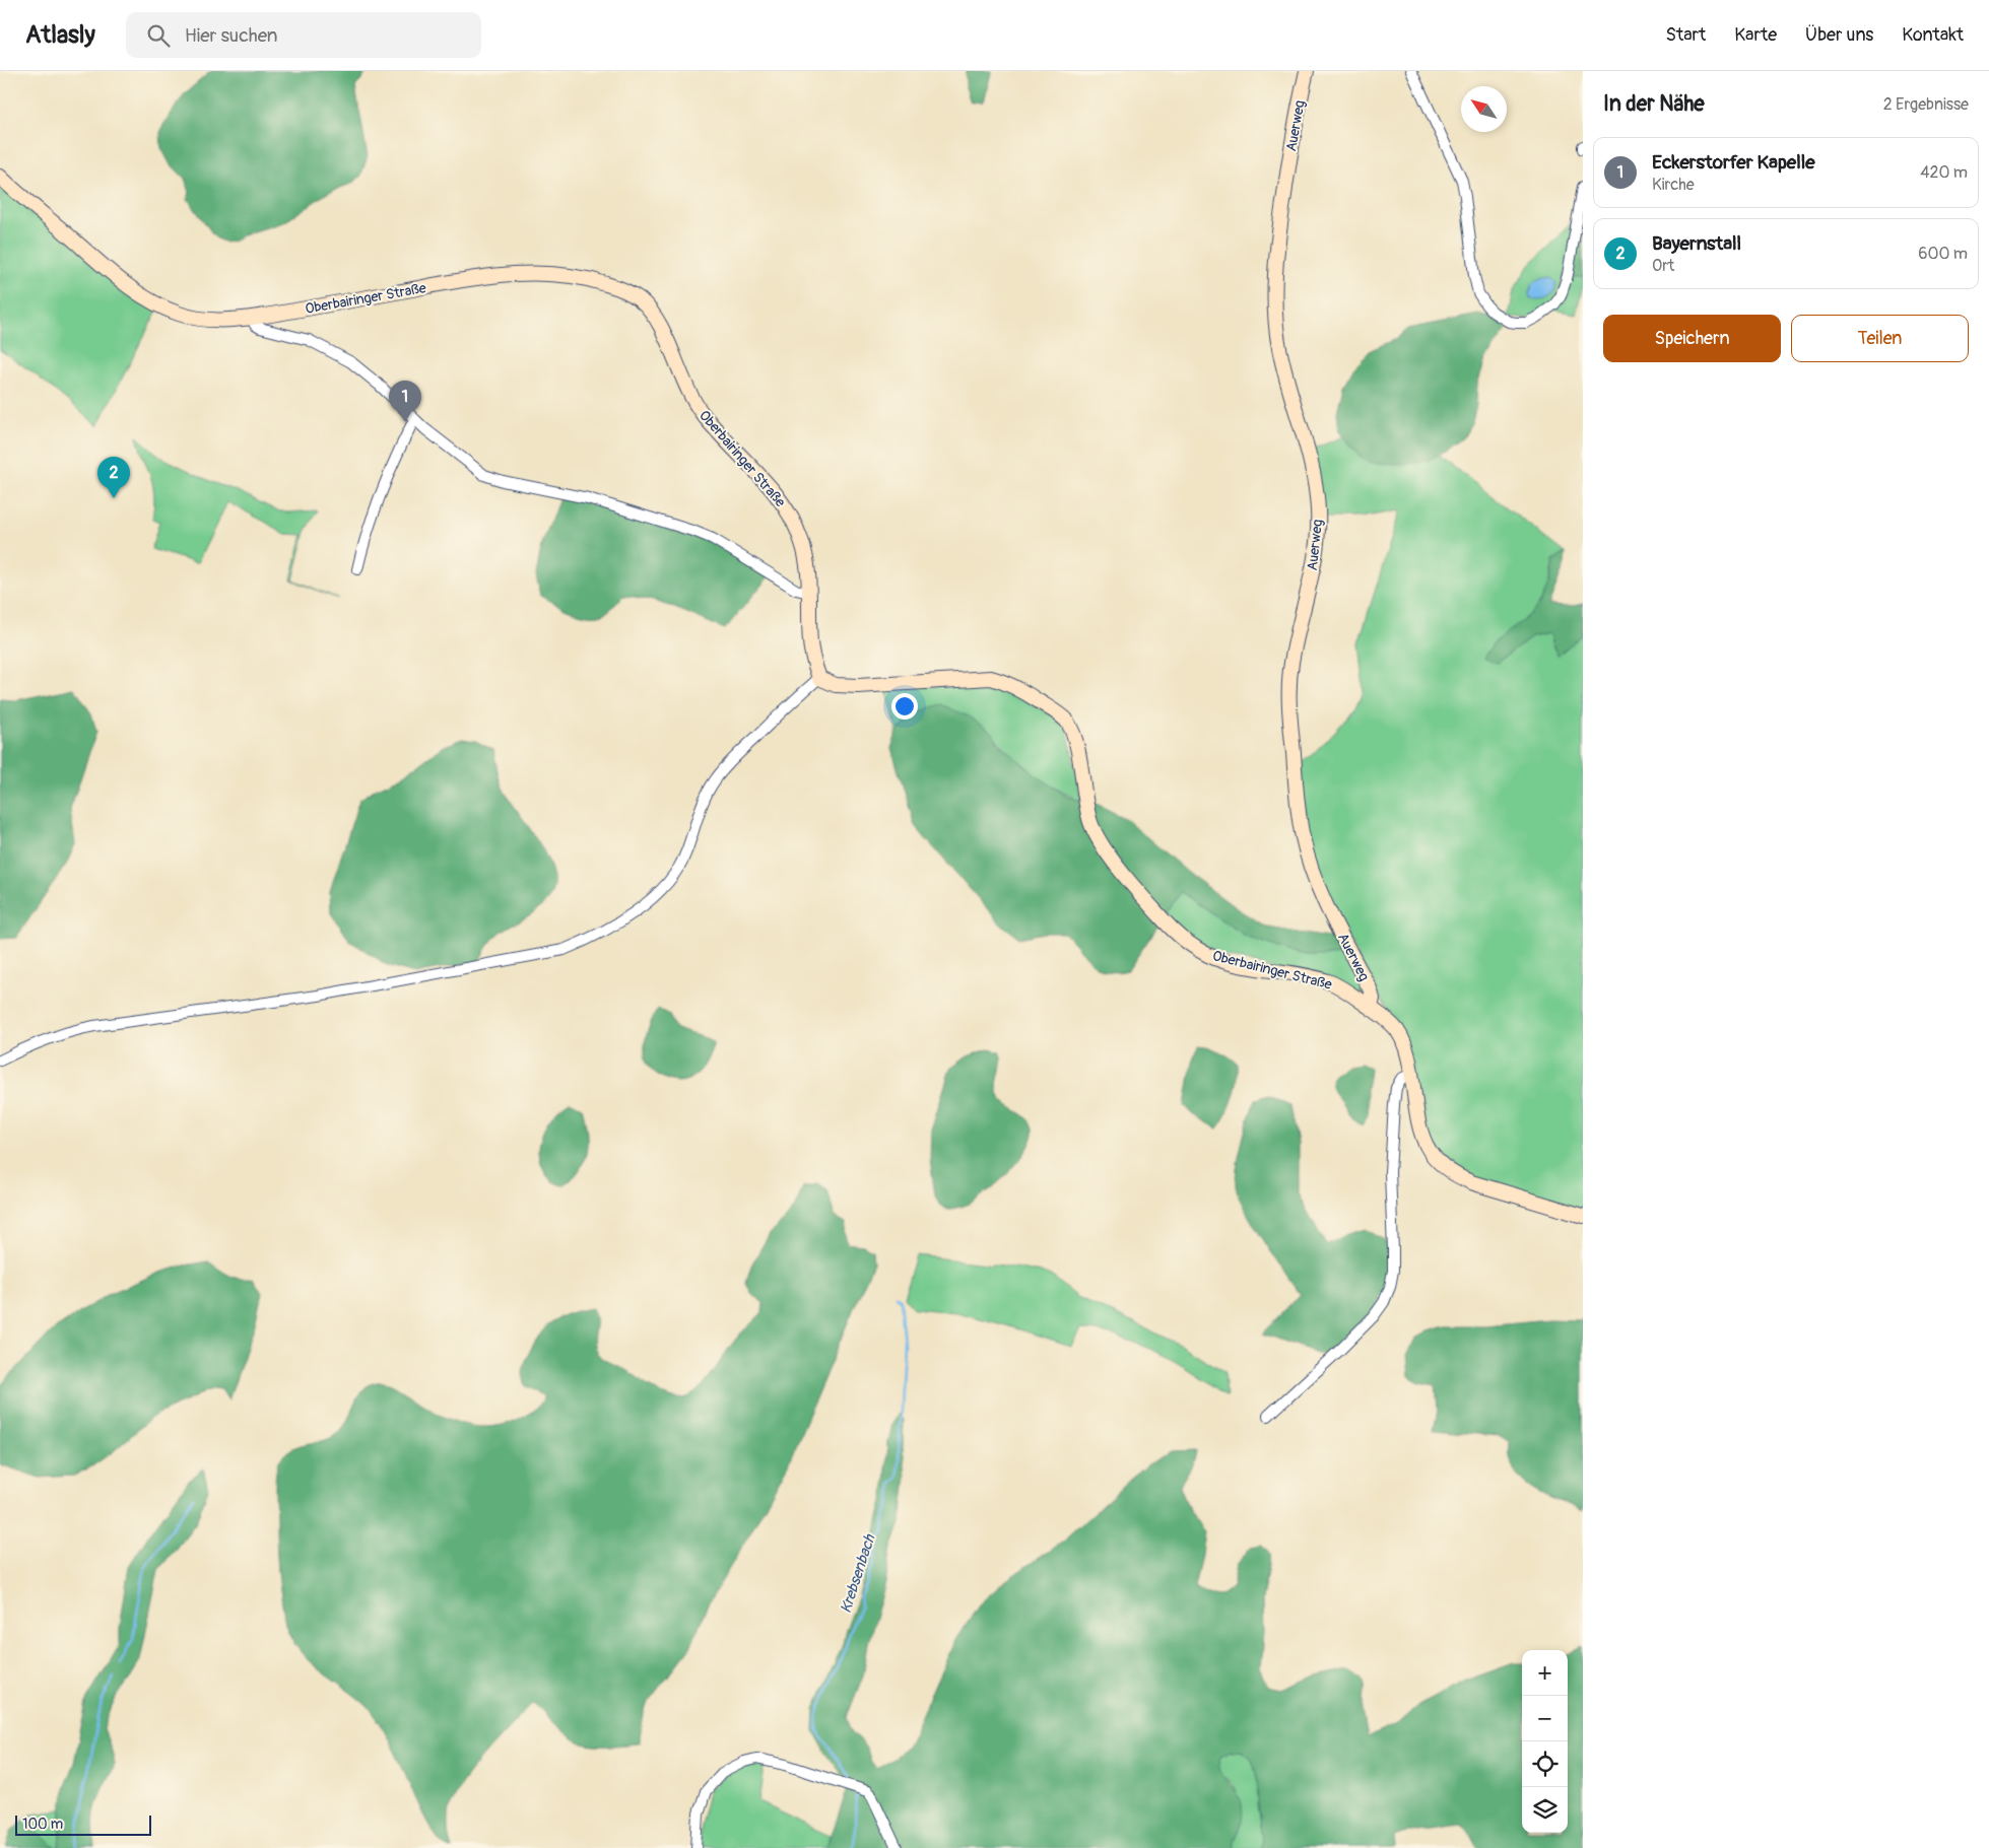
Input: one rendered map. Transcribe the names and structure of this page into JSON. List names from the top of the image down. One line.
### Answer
{"streets":{"street":["Auerweg","Oberbairinger Straße"]},"crossings":[["Auerweg","Oberbairinger Straße"]],"water":["Krebsenbach"],"scale_bar":"100 m","north":"top left","page":{"header":"Atlasly","search":"Hier suchen","nav":["Start","Karte","Über uns","Kontakt"],"heading":["In der Nähe","2 Ergebnisse"],"list":[{"mark":"1","name":"Eckerstorfer Kapelle","note":"Kirche","value":"420 m"},{"mark":"2","name":"Bayernstall","note":"Ort","value":"600 m"}],"buttons":["Speichern","Teilen"],"pins":["1","2"],"map_buttons":["+","−"],"scale":"100 m"}}
